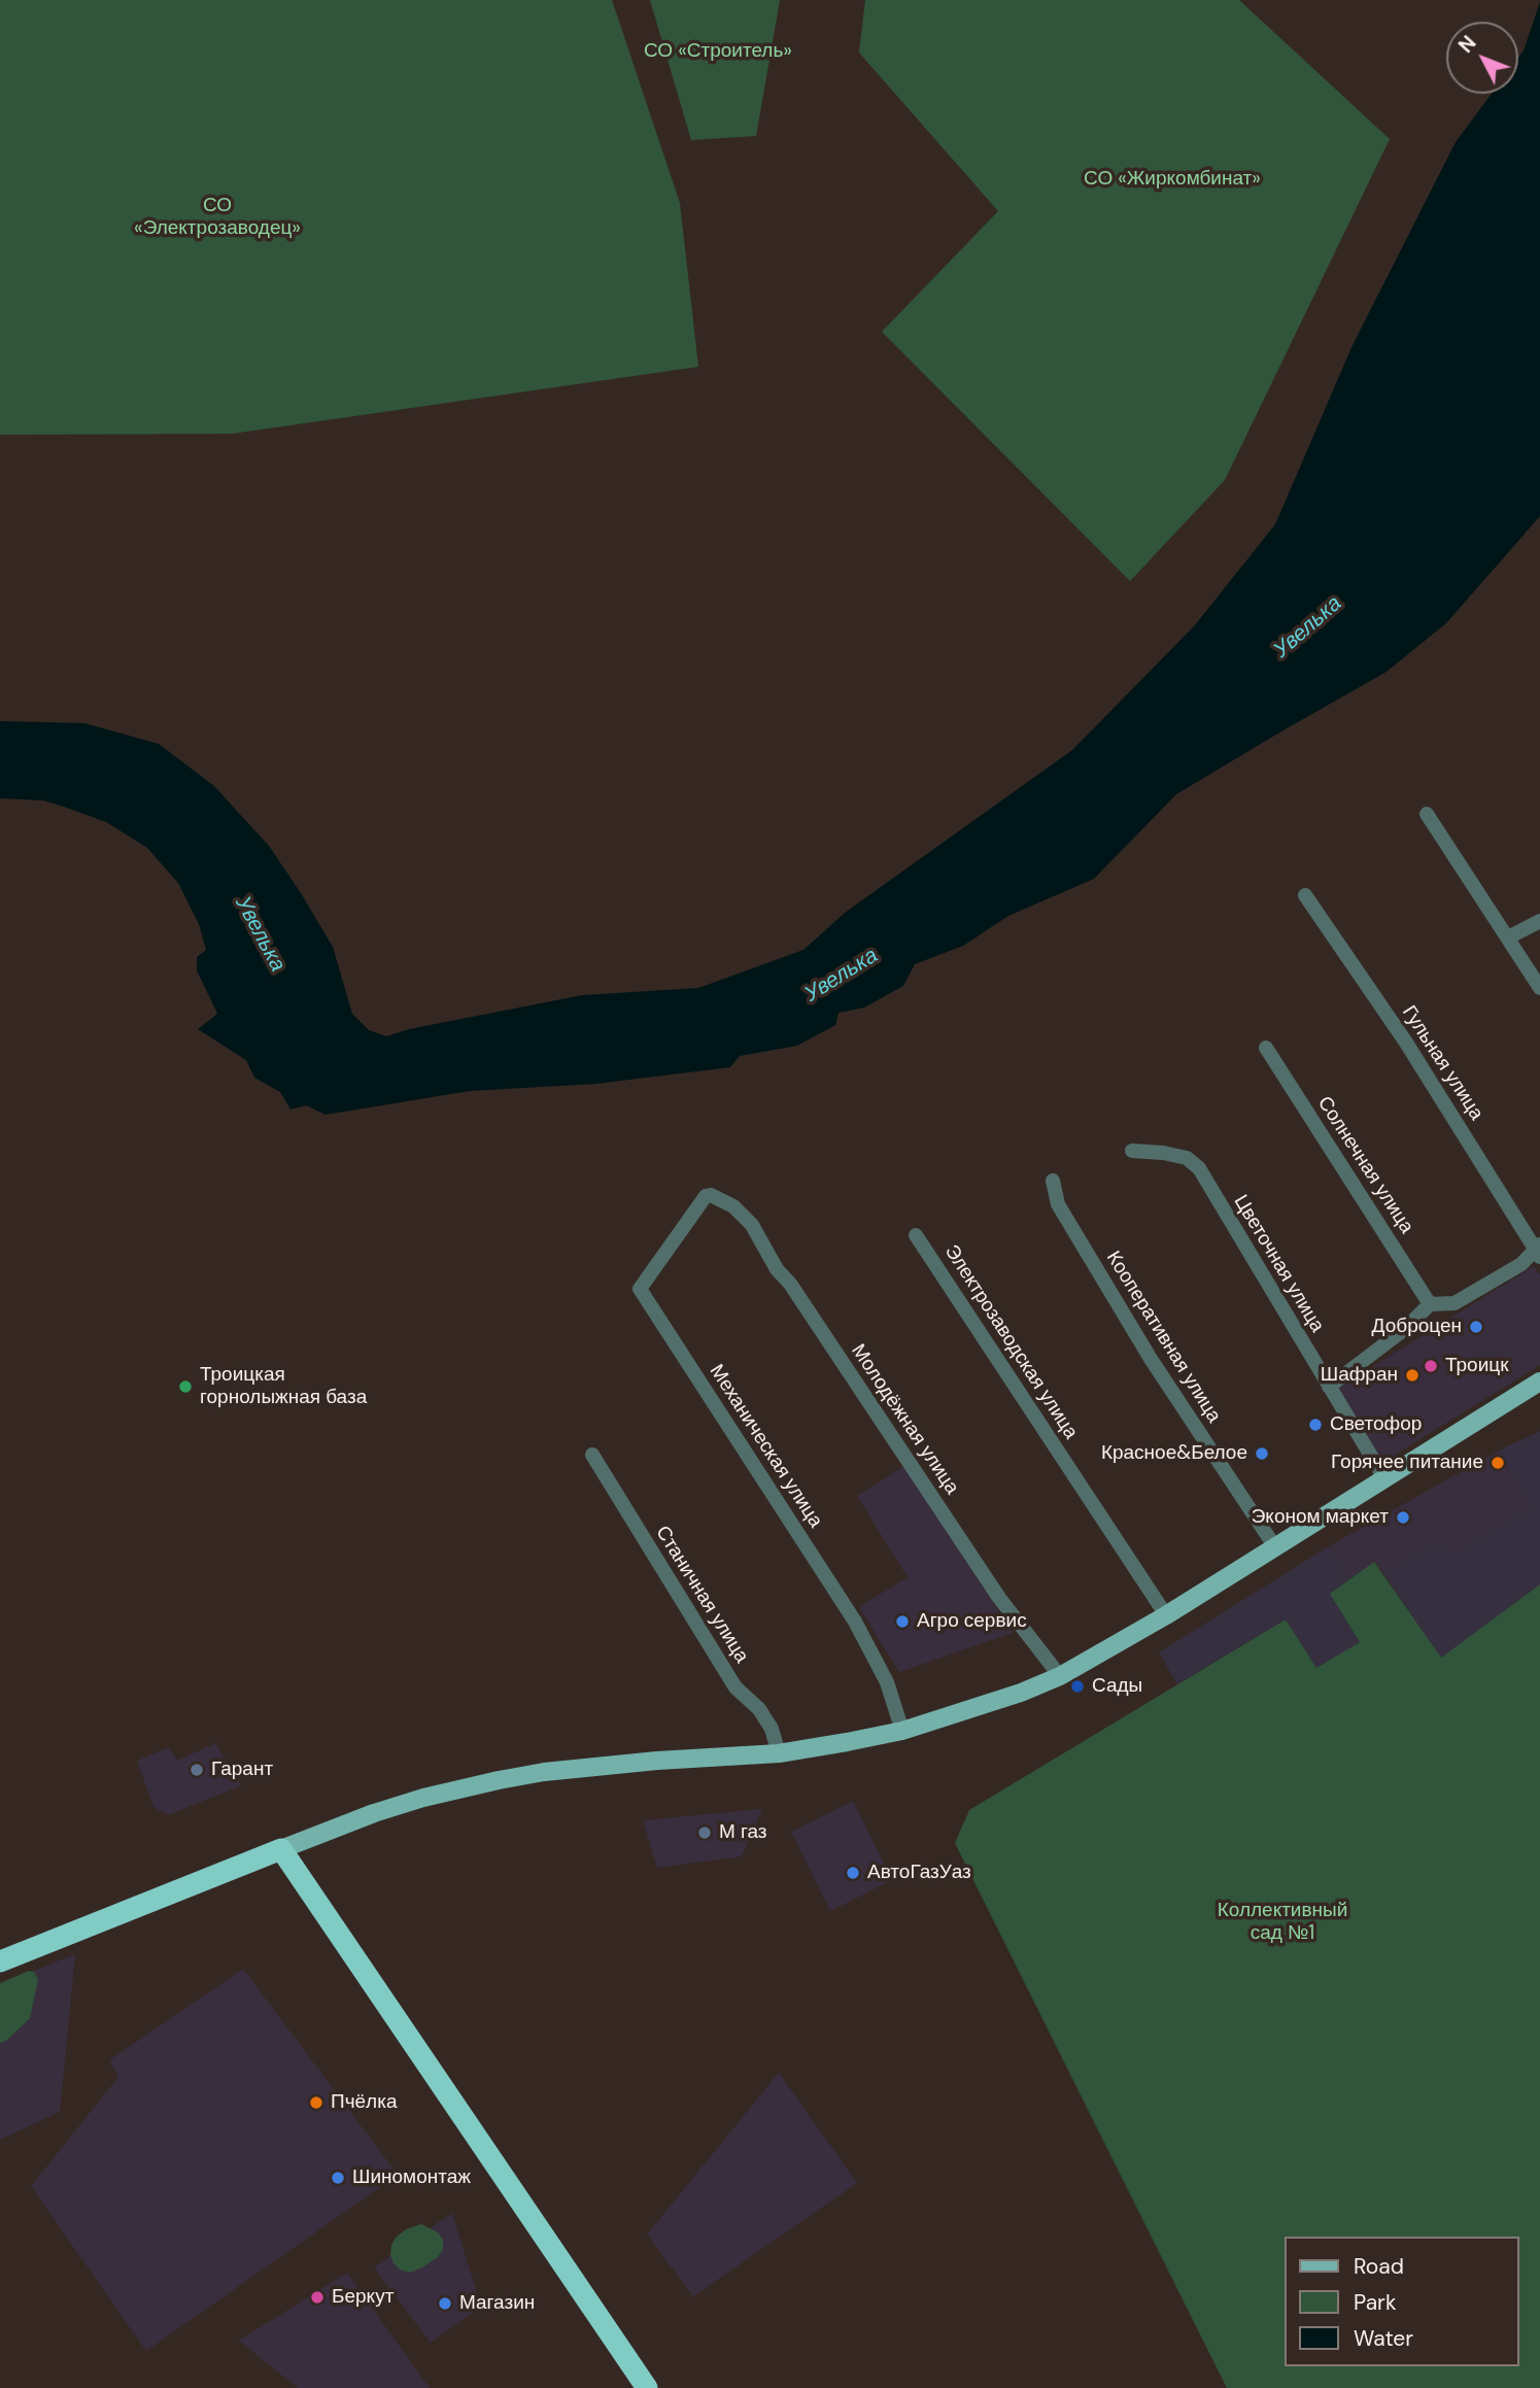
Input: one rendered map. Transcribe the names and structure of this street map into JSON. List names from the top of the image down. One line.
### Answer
{"streets":{"street":["Гульная улица","Солнечная улица","Цветочная улица","Кооперативная улица","Электрозаводская улица","Молодёжная улица","Механическая улица","Станичная улица"]},"crossings":[["Молодёжная улица","Механическая улица"]],"water":["Увелька"],"parks":["СО «Строитель»","СО «Жиркомбинат»","СО «Электрозаводец»","Коллективный сад №1"],"places":["Доброцен","Троицк","Шафран","Троицкая горнолыжная база","Светофор","Красное&Белое","Горячее питание","Эконом маркет","Агро сервис","Сады","Гарант","М газ","АвтоГазУаз","Пчёлка","Шиномонтаж","Беркут","Магазин"],"legend":["Road","Park","Water"],"north":"top left"}
